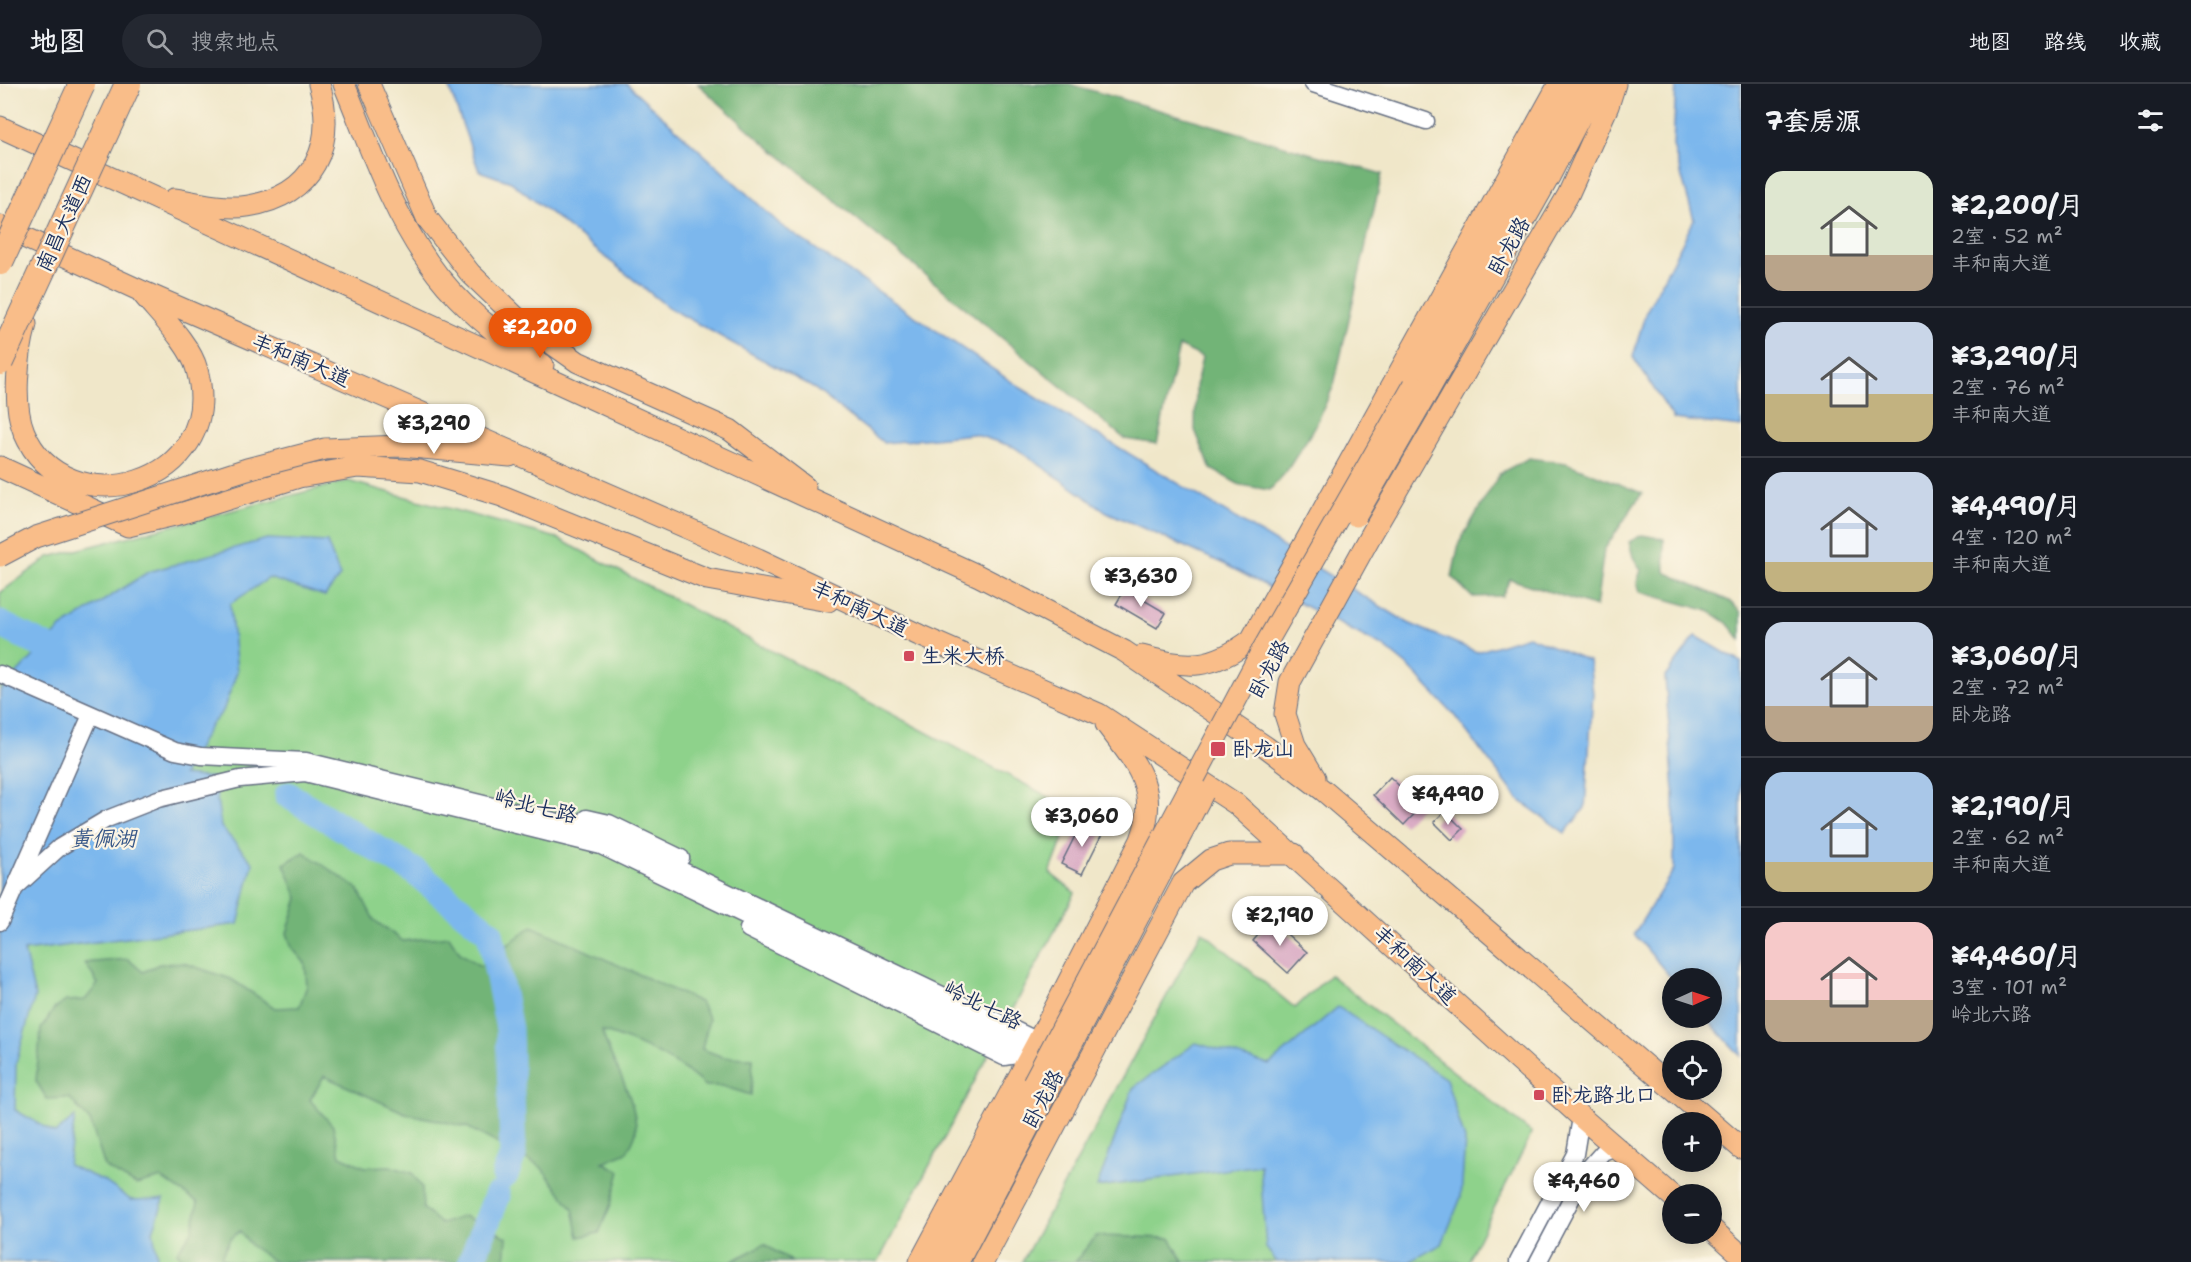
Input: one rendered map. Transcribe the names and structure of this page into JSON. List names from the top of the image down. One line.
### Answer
{"streets":{"highway":["南昌大道西"],"main road":["卧龙路","丰和南大道"],"street":["岭北七路"]},"crossings":[["卧龙路","丰和南大道"],["卧龙路","岭北七路"]],"water":["黄佩湖"],"places":{"transit":["生米大桥","卧龙山","卧龙路北口"]},"north":"right","page":{"header":"地图","search":"搜索地点","nav":["地图","路线","收藏"],"heading":"7套房源","list":[{"name":"¥2,200/月","note":"2室 · 52 m² · 丰和南大道"},{"name":"¥3,290/月","note":"2室 · 76 m² · 丰和南大道"},{"name":"¥4,490/月","note":"4室 · 120 m² · 丰和南大道"},{"name":"¥3,060/月","note":"2室 · 72 m² · 卧龙路"},{"name":"¥2,190/月","note":"2室 · 62 m² · 丰和南大道"},{"name":"¥4,460/月","note":"3室 · 101 m² · 岭北六路"}],"price":["¥2,200","¥3,290","¥3,630","¥4,490","¥3,060","¥2,190","¥4,460"],"map_buttons":["+","−"]}}
